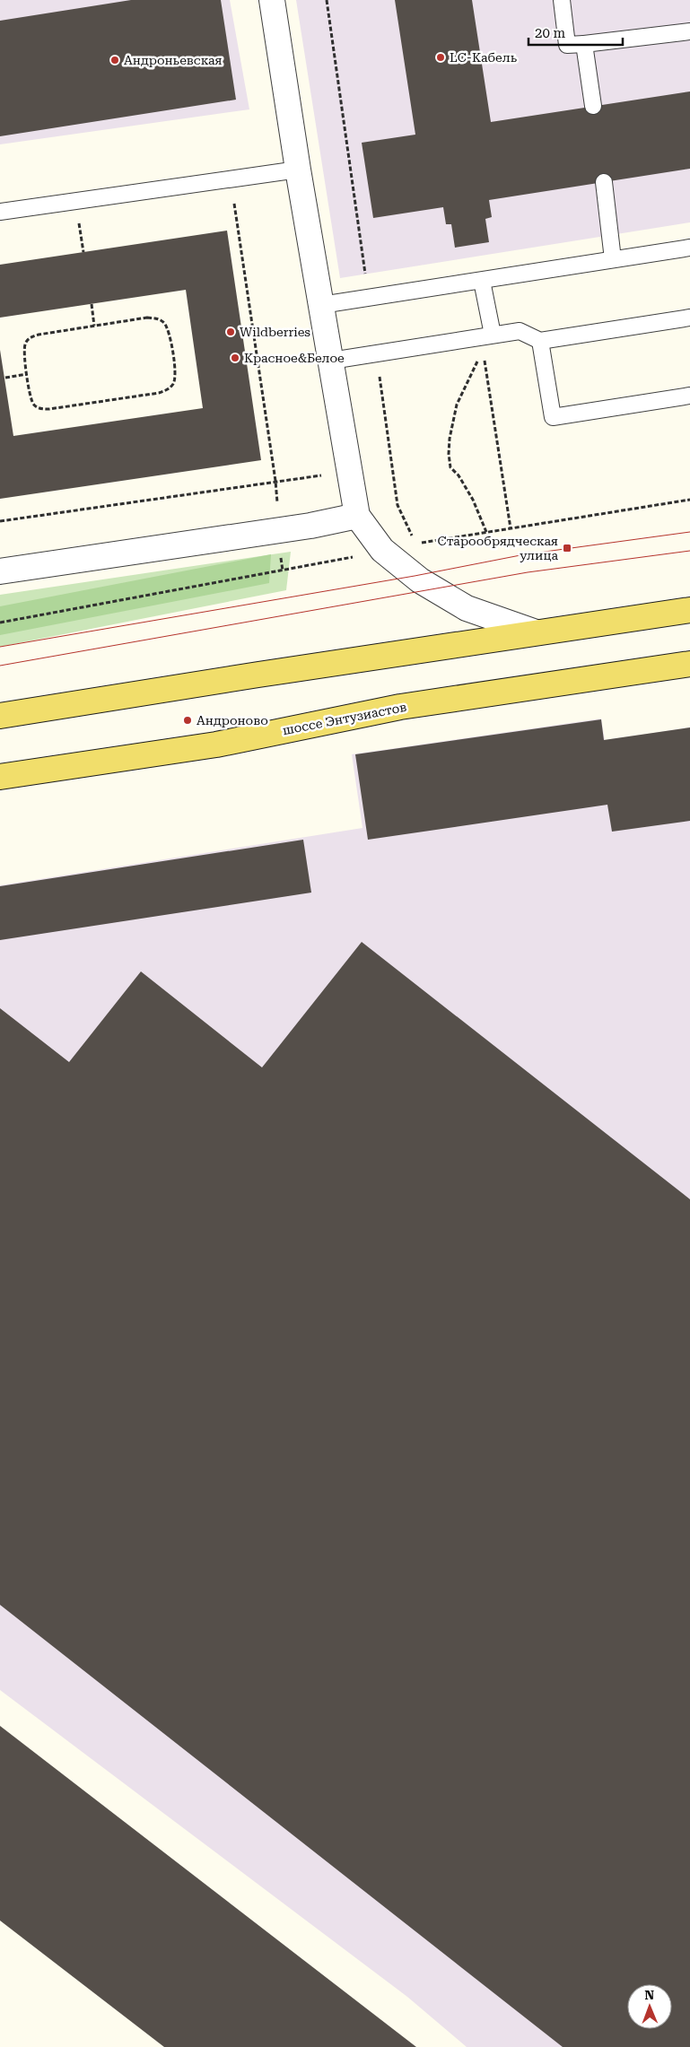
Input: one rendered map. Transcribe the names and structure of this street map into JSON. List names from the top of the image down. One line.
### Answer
{"streets":{"main road":["шоссе Энтузиастов"]},"places":{"other":["LC-Кабель","Андроньевская","Wildberries","Красное&Белое","Андроново"],"transit":["Старообрядческая улица"]},"scale_bar":"20 m","north":"top"}
